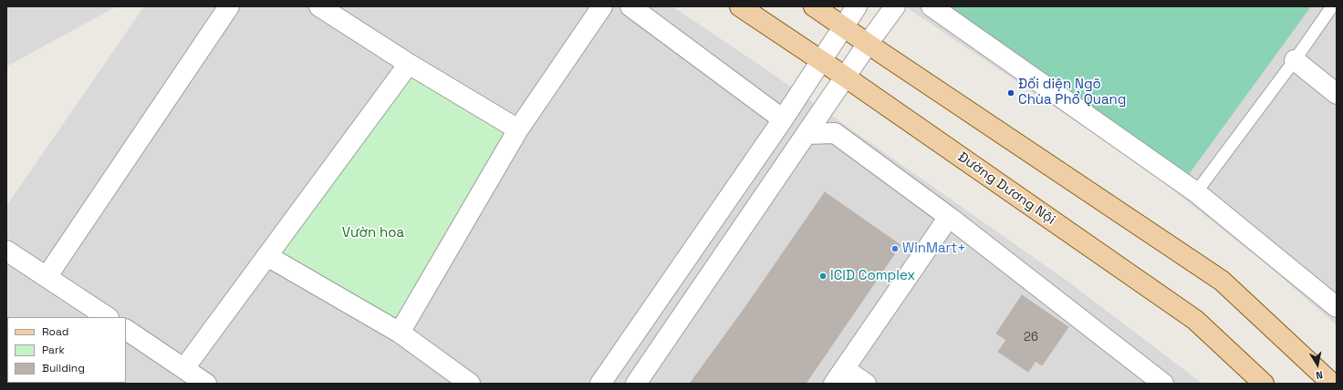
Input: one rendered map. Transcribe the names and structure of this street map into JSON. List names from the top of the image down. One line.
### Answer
{"streets":{"main road":["Đường Dương Nội"]},"parks":["Vườn hoa"],"places":["Đối diện Ngõ Chùa Phổ Quang","WinMart+","ICID Complex"],"house_numbers":["26"],"legend":["Road","Park","Building"],"north":"bottom"}
